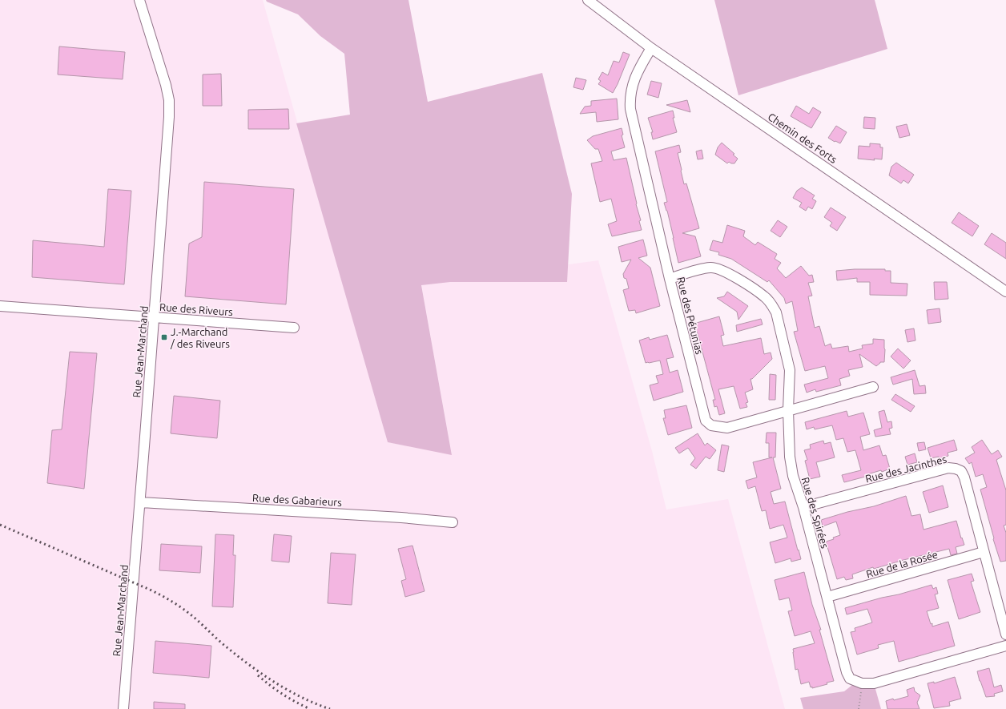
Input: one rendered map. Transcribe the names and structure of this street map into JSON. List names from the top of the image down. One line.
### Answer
{"streets":{"street":["Chemin des Forts","Rue des Riveurs","Rue des Pétunias","Rue Jean-Marchand","Rue des Jacinthes","Rue des Gabarieurs","Rue des Spirées","Rue de la Rosée"]},"crossings":[["Chemin des Forts","Rue des Pétunias"],["Rue des Riveurs","Rue Jean-Marchand"],["Rue des Pétunias","Rue des Spirées"],["Rue Jean-Marchand","Rue des Gabarieurs"],["Rue des Jacinthes","Rue des Spirées"],["Rue des Jacinthes","Rue de la Rosée"],["Rue des Spirées","Rue de la Rosée"]],"places":{"transit":["J.-Marchand / des Riveurs"]}}
